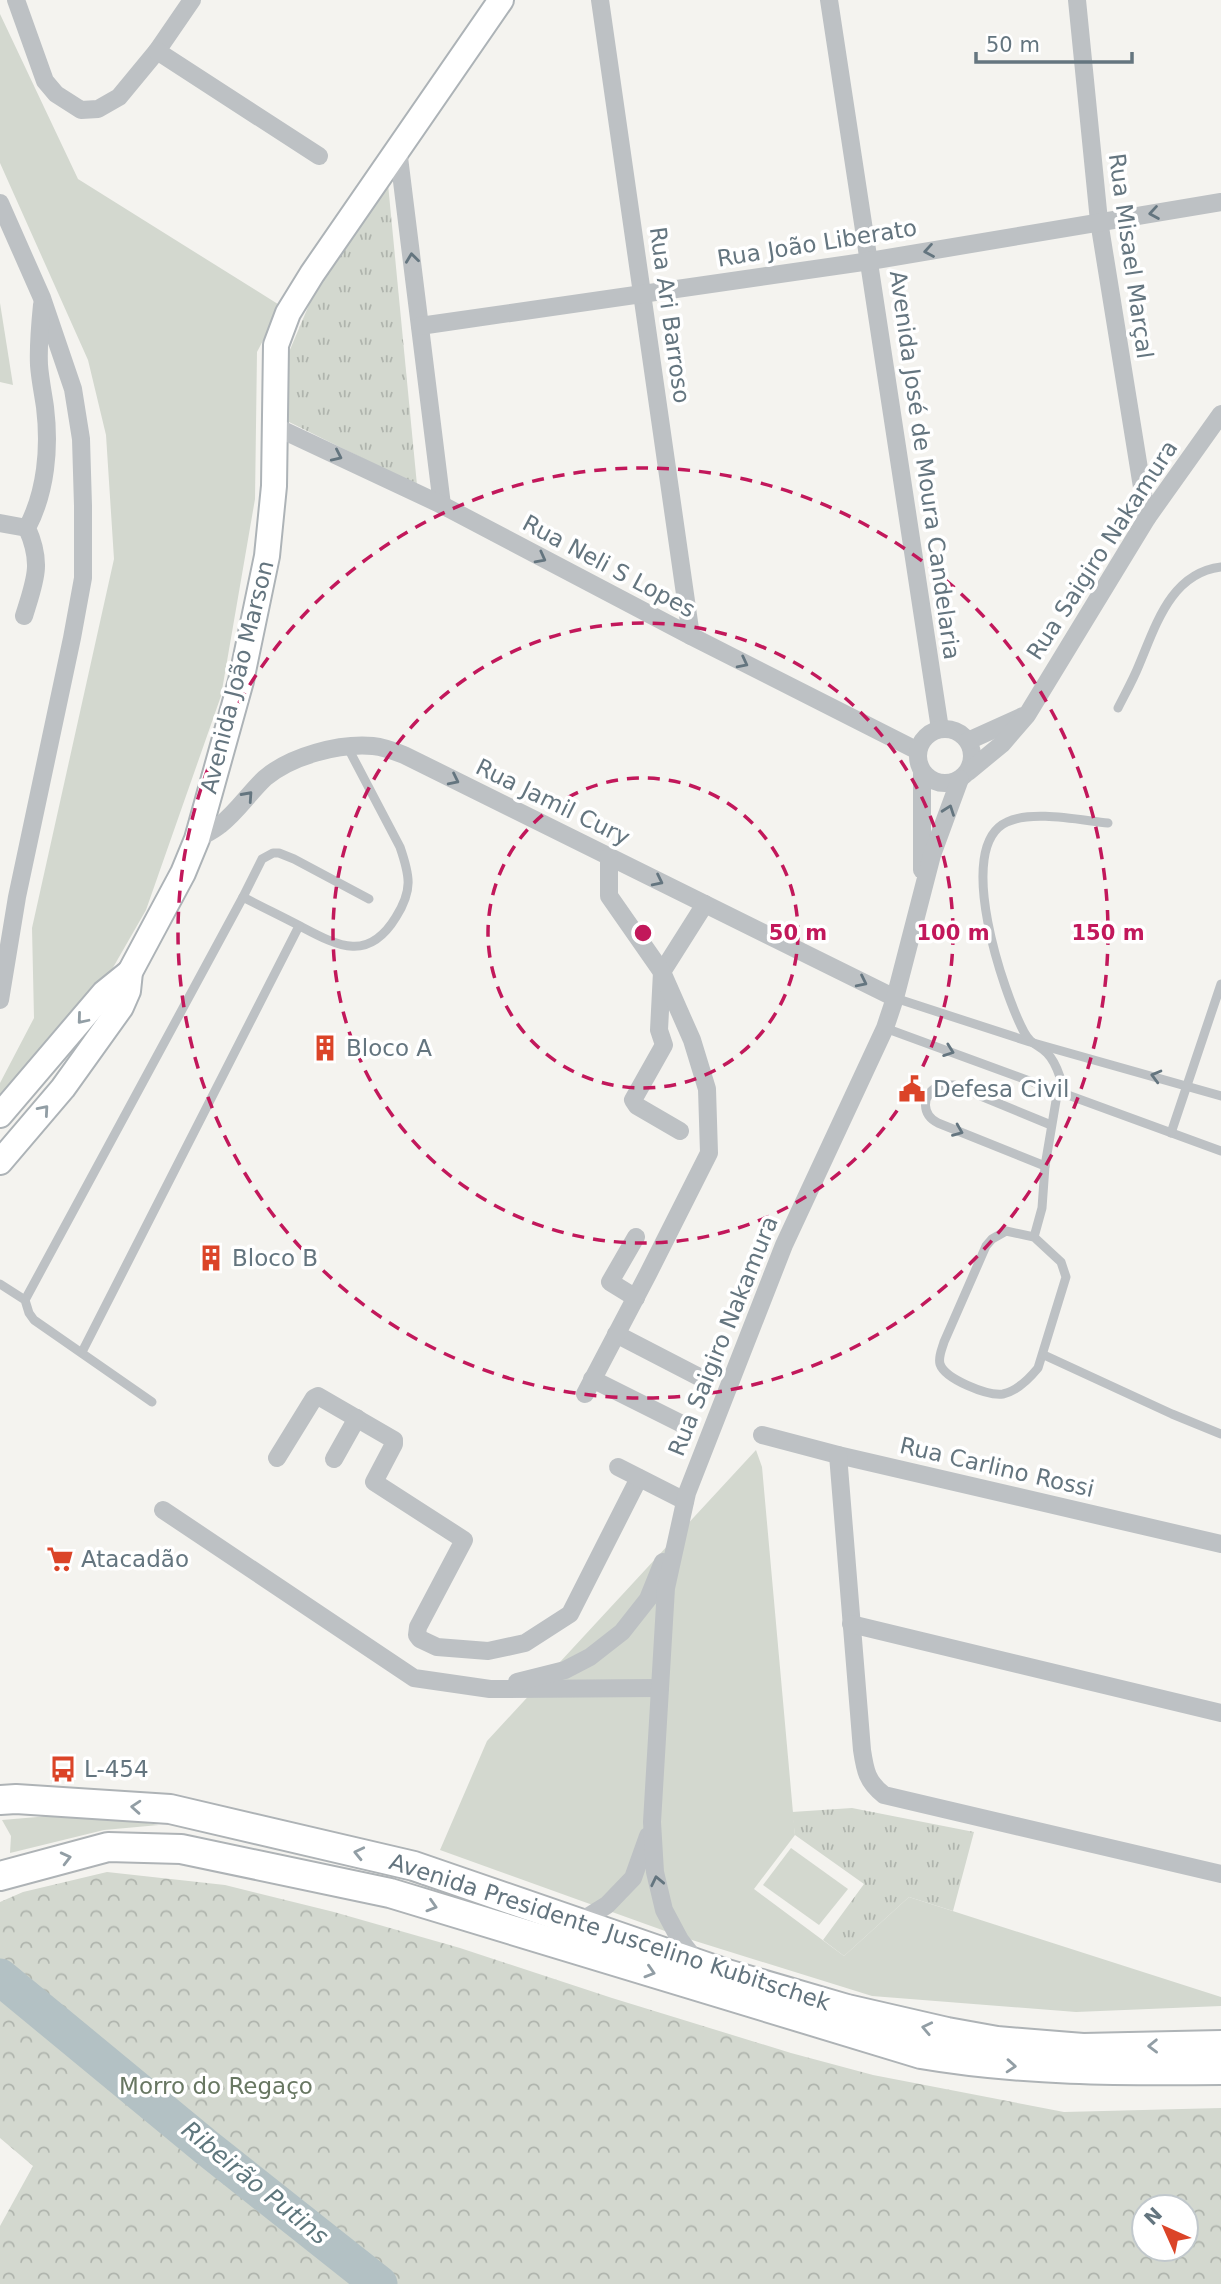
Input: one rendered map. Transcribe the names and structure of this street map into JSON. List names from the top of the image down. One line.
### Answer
{"streets":{"main road":["Avenida João Marson","Avenida Presidente Juscelino Kubitschek"],"street":["Rua João Liberato","Rua Misael Marçal","Rua Ari Barroso","Avenida José de Moura Candelaria","Rua Saigiro Nakamura","Rua Neli S Lopes","Rua Jamil Cury","Rua Carlino Rossi"]},"crossings":[["Rua João Liberato","Rua Misael Marçal"],["Rua João Liberato","Rua Ari Barroso"],["Rua João Liberato","Avenida José de Moura Candelaria"],["Rua Misael Marçal","Rua Saigiro Nakamura"],["Rua Ari Barroso","Rua Neli S Lopes"],["Avenida José de Moura Candelaria","Rua Saigiro Nakamura"],["Avenida José de Moura Candelaria","Rua Neli S Lopes"],["Rua Saigiro Nakamura","Rua Neli S Lopes"],["Rua Saigiro Nakamura","Rua Jamil Cury"],["Rua Saigiro Nakamura","Avenida Presidente Juscelino Kubitschek"],["Rua Neli S Lopes","Avenida João Marson"],["Avenida João Marson","Rua Jamil Cury"]],"one_way":["Rua João Liberato","Rua Neli S Lopes","Rua Jamil Cury"],"water":["Ribeirão Putins"],"parks":["Morro do Regaço"],"places":{"building":["Bloco A","Bloco B"],"public building":["Defesa Civil"],"supermarket":["Atacadão"],"bus stop":["L-454"]},"scale_bar":"50 m","north":"top left","rings":["50 m","100 m","150 m"]}
